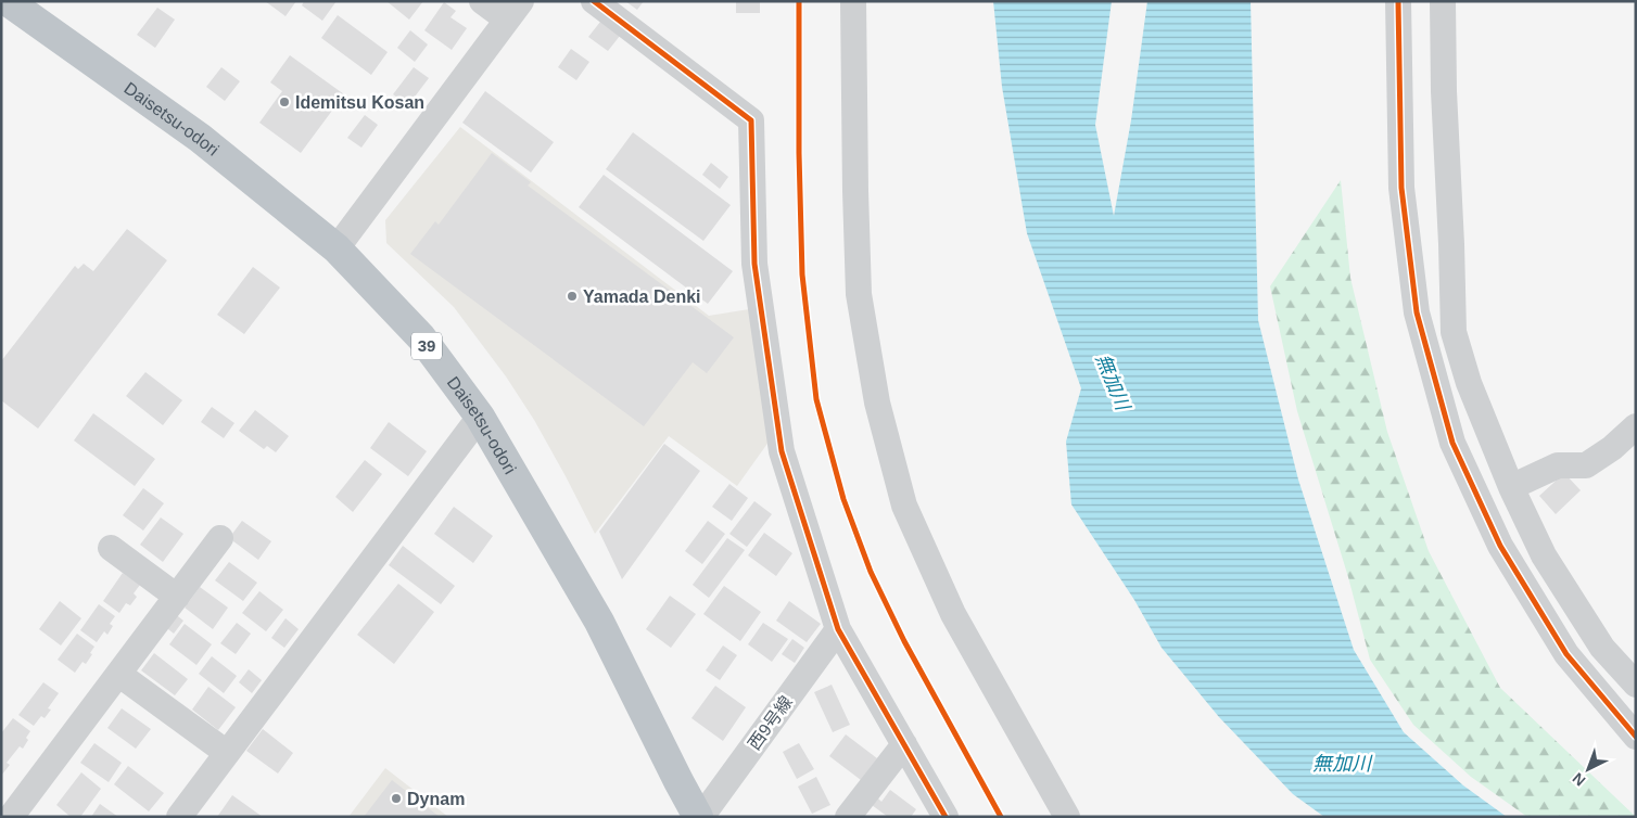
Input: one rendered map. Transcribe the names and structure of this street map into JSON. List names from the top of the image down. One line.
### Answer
{"streets":{"highway":["Daisetsu-odori","39"],"street":["西9号線"]},"crossings":[["Daisetsu-odori","西9号線"]],"water":["無加川"],"places":["Idemitsu Kosan","Yamada Denki","Dynam"],"north":"bottom left"}
